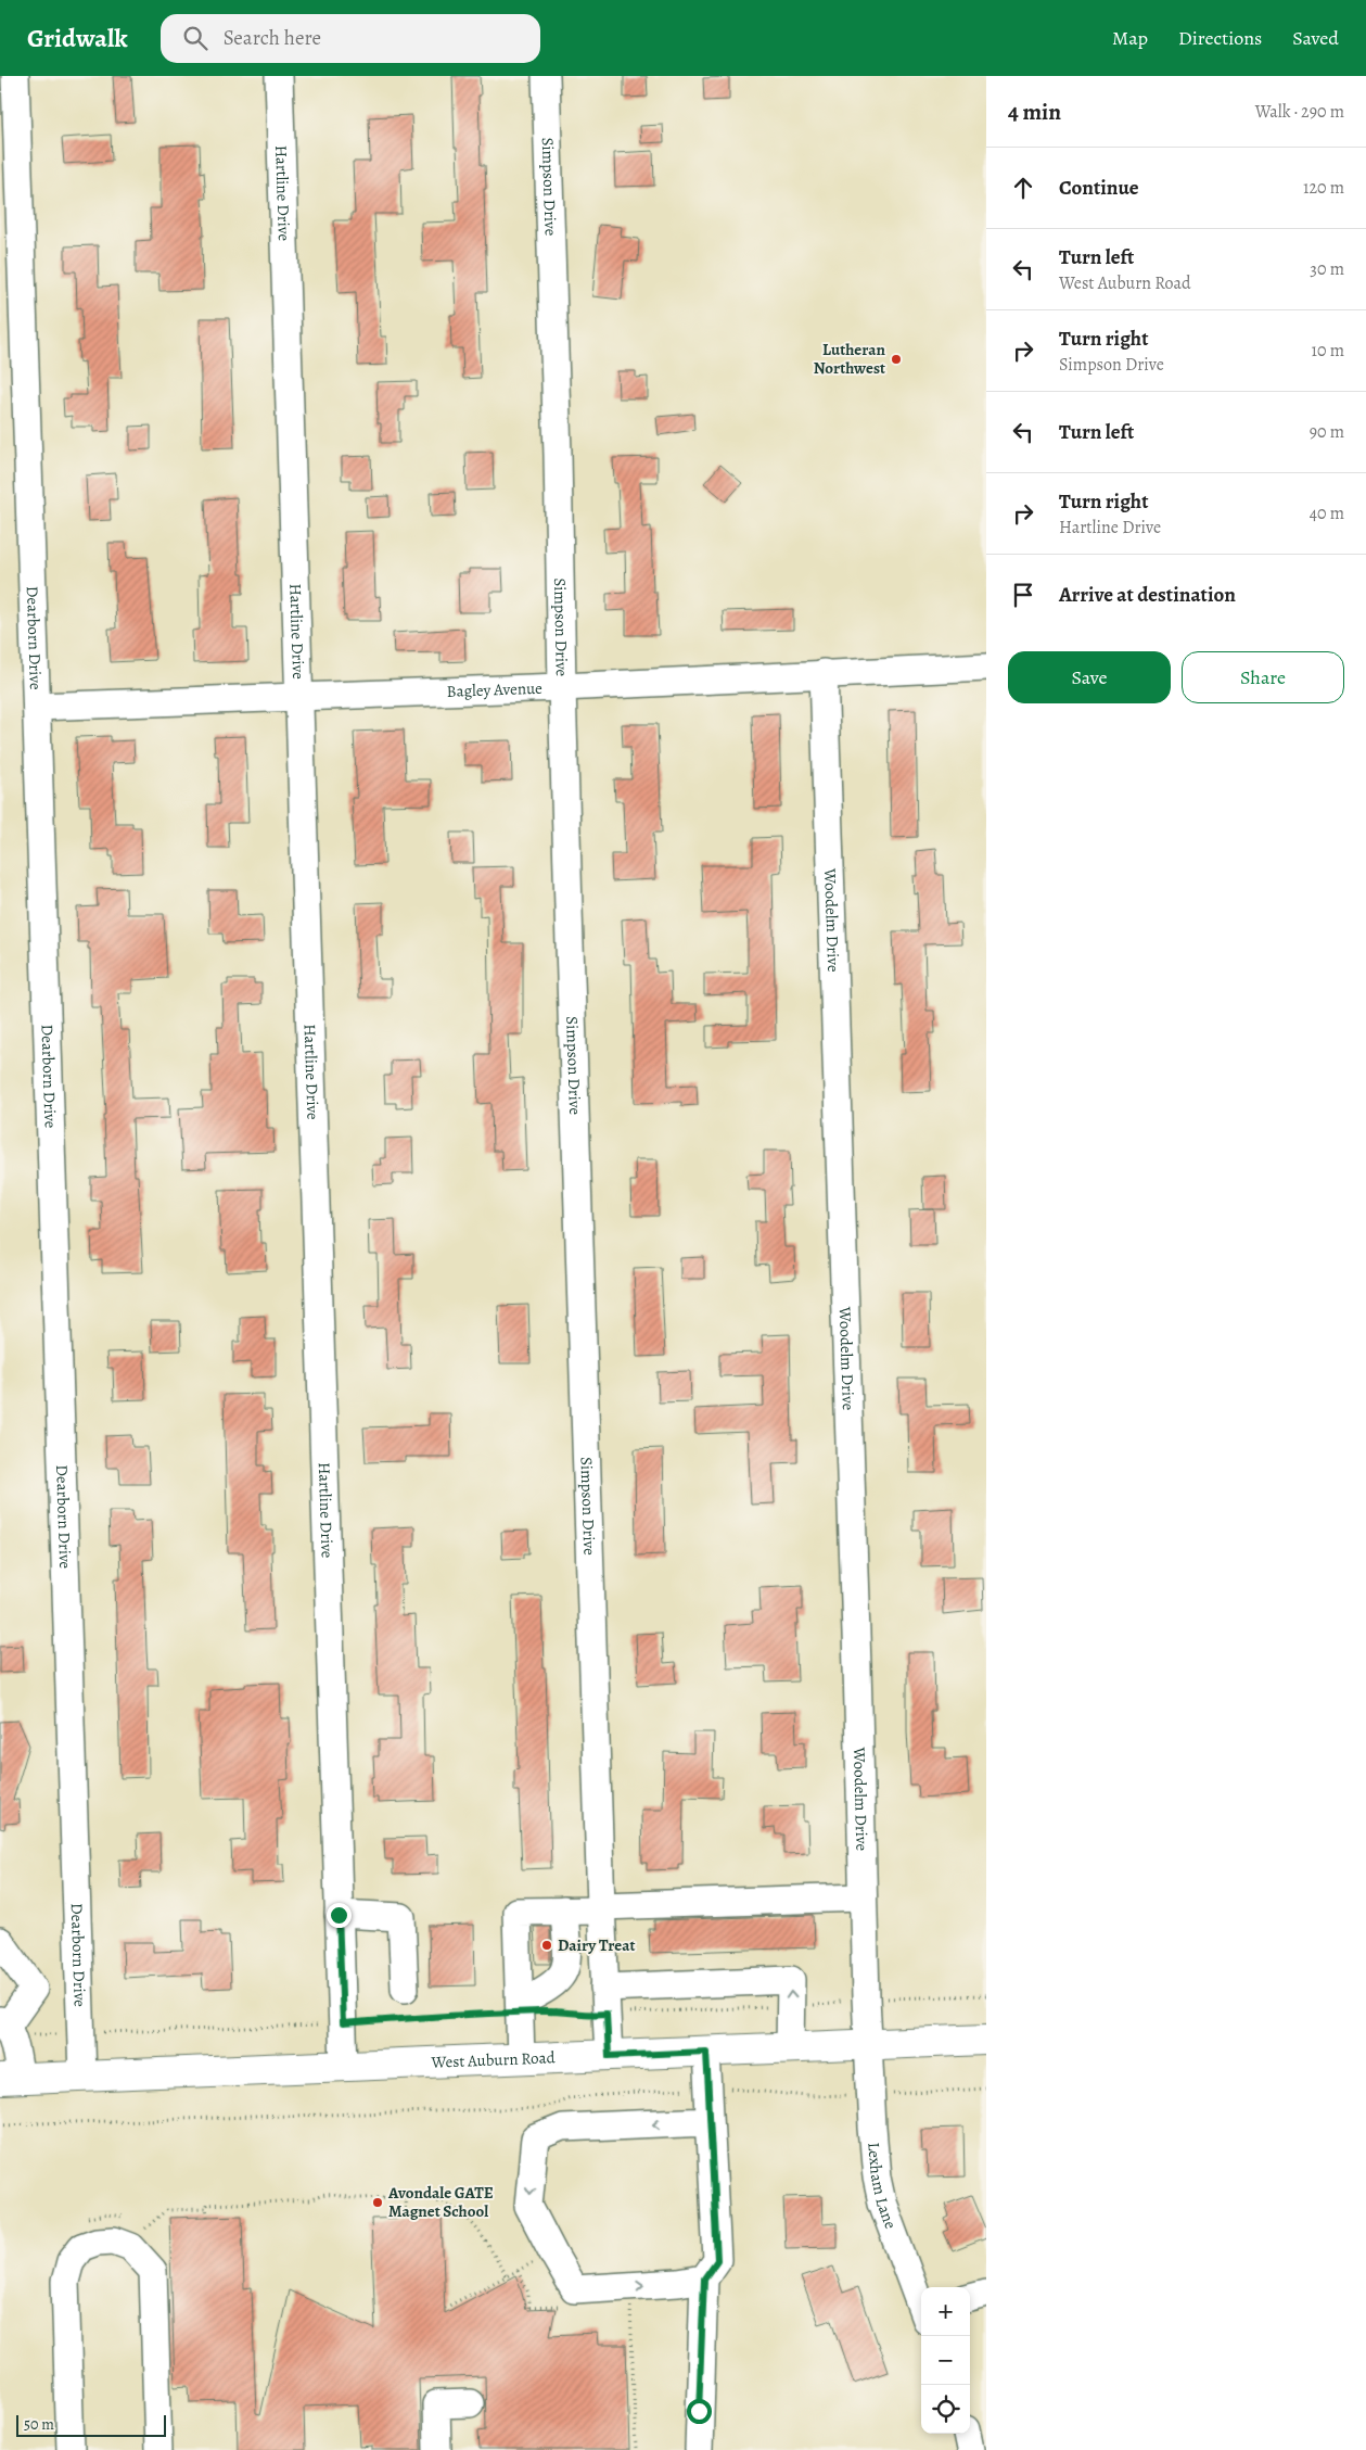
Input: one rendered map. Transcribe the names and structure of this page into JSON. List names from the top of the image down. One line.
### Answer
{"streets":{"main road":["West Auburn Road"],"street":["Simpson Drive","Hartline Drive","Dearborn Drive","Bagley Avenue","Woodelm Drive","Lexham Lane"]},"crossings":[["Simpson Drive","Bagley Avenue"],["Simpson Drive","West Auburn Road"],["Hartline Drive","Bagley Avenue"],["Hartline Drive","West Auburn Road"],["Dearborn Drive","Bagley Avenue"],["Dearborn Drive","West Auburn Road"],["Bagley Avenue","Woodelm Drive"],["Woodelm Drive","West Auburn Road"],["Woodelm Drive","Lexham Lane"],["West Auburn Road","Lexham Lane"]],"places":["Lutheran Northwest","Dairy Treat","Avondale GATE Magnet School"],"scale_bar":"50 m","page":{"header":"Gridwalk","search":"Search here","nav":["Map","Directions","Saved"],"heading":["4 min","Walk · 290 m"],"list":[["Continue","120 m"],["Turn left","West Auburn Road","30 m"],["Turn right","Simpson Drive","10 m"],["Turn left","90 m"],["Turn right","Hartline Drive","40 m"],"Arrive at destination"],"buttons":["Save","Share"],"map_buttons":["+","−"],"scale":"50 m"}}
